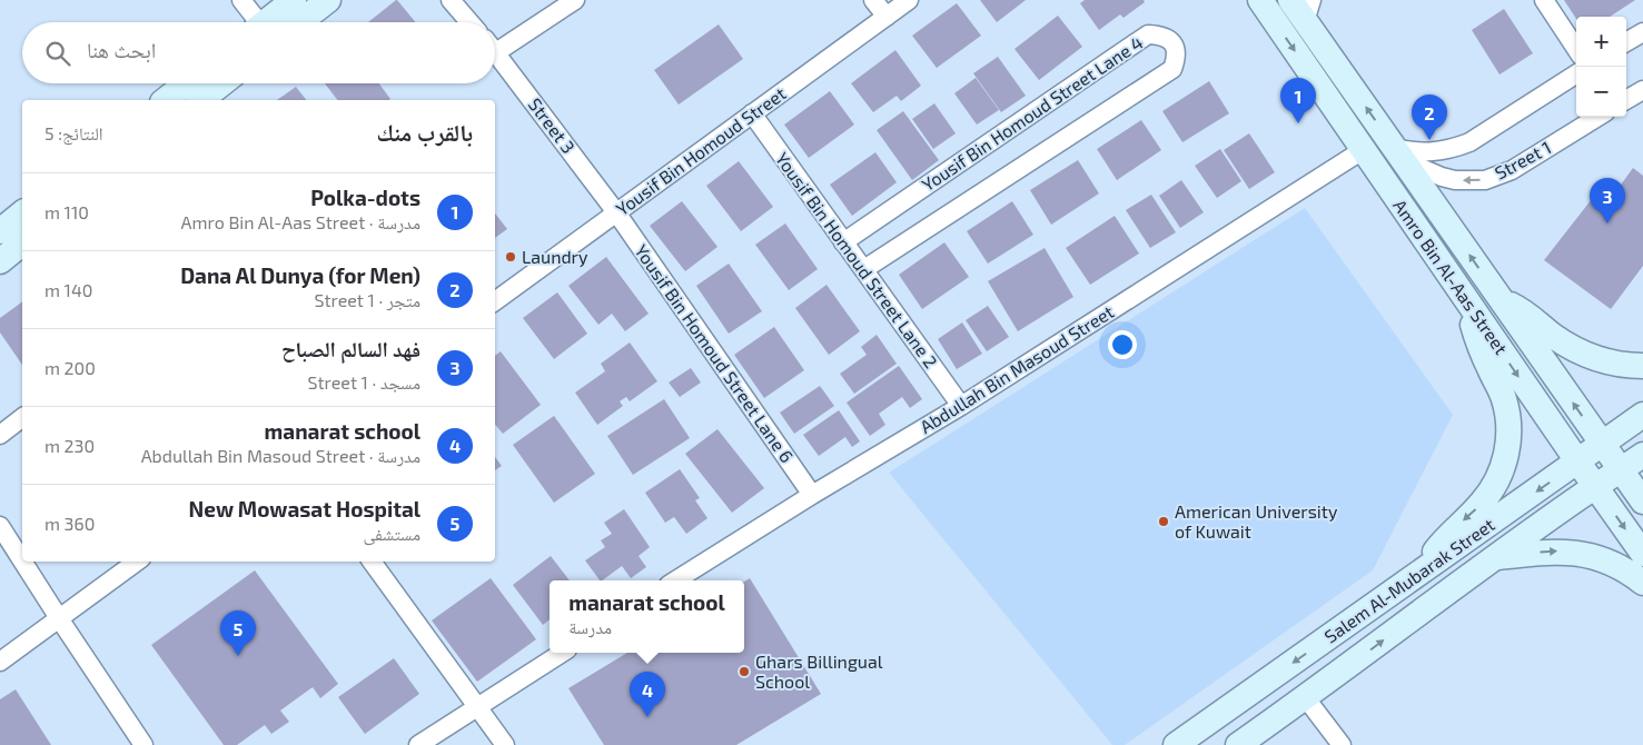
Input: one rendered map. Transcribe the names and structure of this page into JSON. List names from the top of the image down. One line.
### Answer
{"streets":{"main road":["Amro Bin Al-Aas Street","Salem Al-Mubarak Street"],"street":["Yousif Bin Homoud Street Lane 4","Street 3","Yousif Bin Homoud Street","Street 1","Yousif Bin Homoud Street Lane 2","Yousif Bin Homoud Street Lane 6","Abdullah Bin Masoud Street"]},"crossings":[["Yousif Bin Homoud Street Lane 4","Yousif Bin Homoud Street Lane 2"],["Street 3","Yousif Bin Homoud Street"],["Street 3","Yousif Bin Homoud Street Lane 6"],["Yousif Bin Homoud Street","Yousif Bin Homoud Street Lane 2"],["Yousif Bin Homoud Street","Yousif Bin Homoud Street Lane 6"],["Street 1","Amro Bin Al-Aas Street"],["Yousif Bin Homoud Street Lane 2","Abdullah Bin Masoud Street"],["Amro Bin Al-Aas Street","Abdullah Bin Masoud Street"],["Amro Bin Al-Aas Street","Salem Al-Mubarak Street"],["Yousif Bin Homoud Street Lane 6","Abdullah Bin Masoud Street"]],"places":["Laundry","American University of Kuwait","Ghars Billingual School"],"page":{"map_buttons":["+","−"],"search":"ابحث هنا","pins":["1","2","3","5","4"],"heading":["بالقرب منك","النتائج: 5"],"list":[{"mark":"1","name":"Polka-dots","note":"مدرسة · Amro Bin Al-Aas Street","value":"110 m"},{"mark":"2","name":"Dana Al Dunya (for Men)","note":"متجر · Street 1","value":"140 m"},{"mark":"3","name":"فهد السالم الصباح","note":"مسجد · Street 1","value":"200 m"},{"mark":"4","name":"manarat school","note":"مدرسة · Abdullah Bin Masoud Street","value":"230 m"},{"mark":"5","name":"New Mowasat Hospital","note":"مستشفى","value":"360 m"}],"popup":["manarat school","مدرسة"]}}
